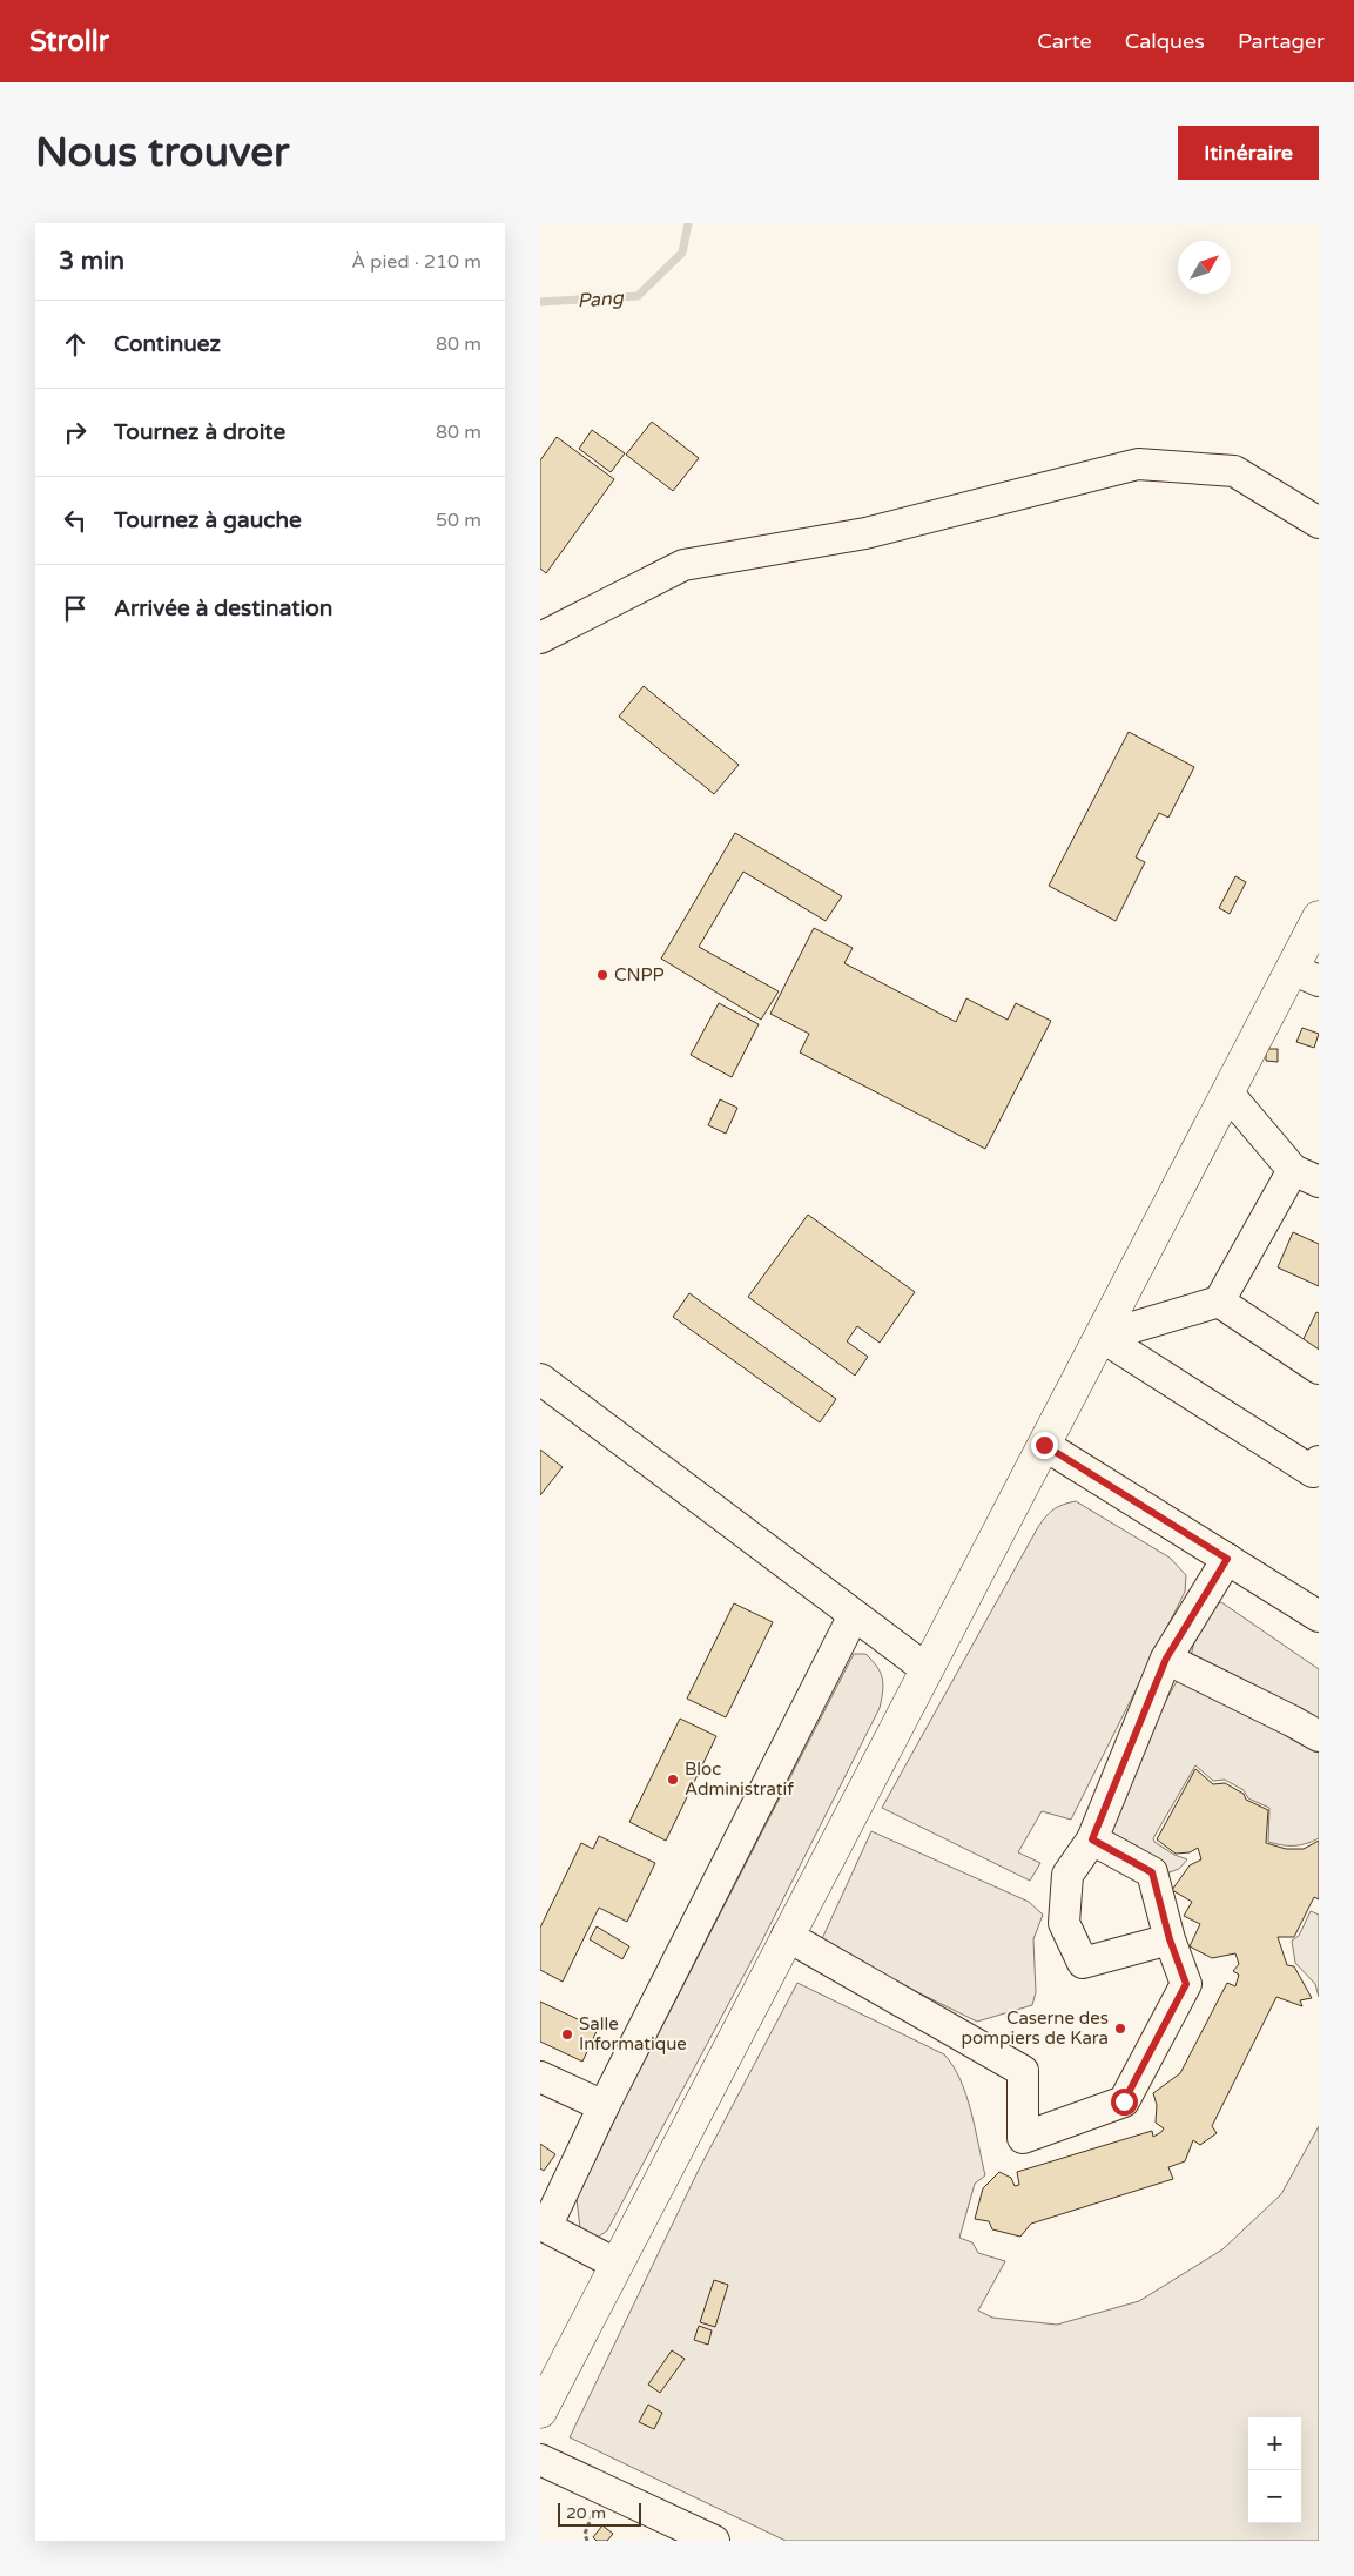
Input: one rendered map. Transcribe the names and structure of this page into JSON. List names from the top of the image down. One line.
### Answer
{"water":["Pang"],"places":["CNPP","Bloc Administratif","Caserne des pompiers de Kara","Salle Informatique"],"scale_bar":"20 m","north":"top right","page":{"header":"Strollr","nav":["Carte","Calques","Partager"],"buttons":"Itinéraire","title":"Nous trouver","heading":["3 min","À pied · 210 m"],"list":[["Continuez","80 m"],["Tournez à droite","80 m"],["Tournez à gauche","50 m"],"Arrivée à destination"],"map_buttons":["+","−"],"scale":"20 m"}}
